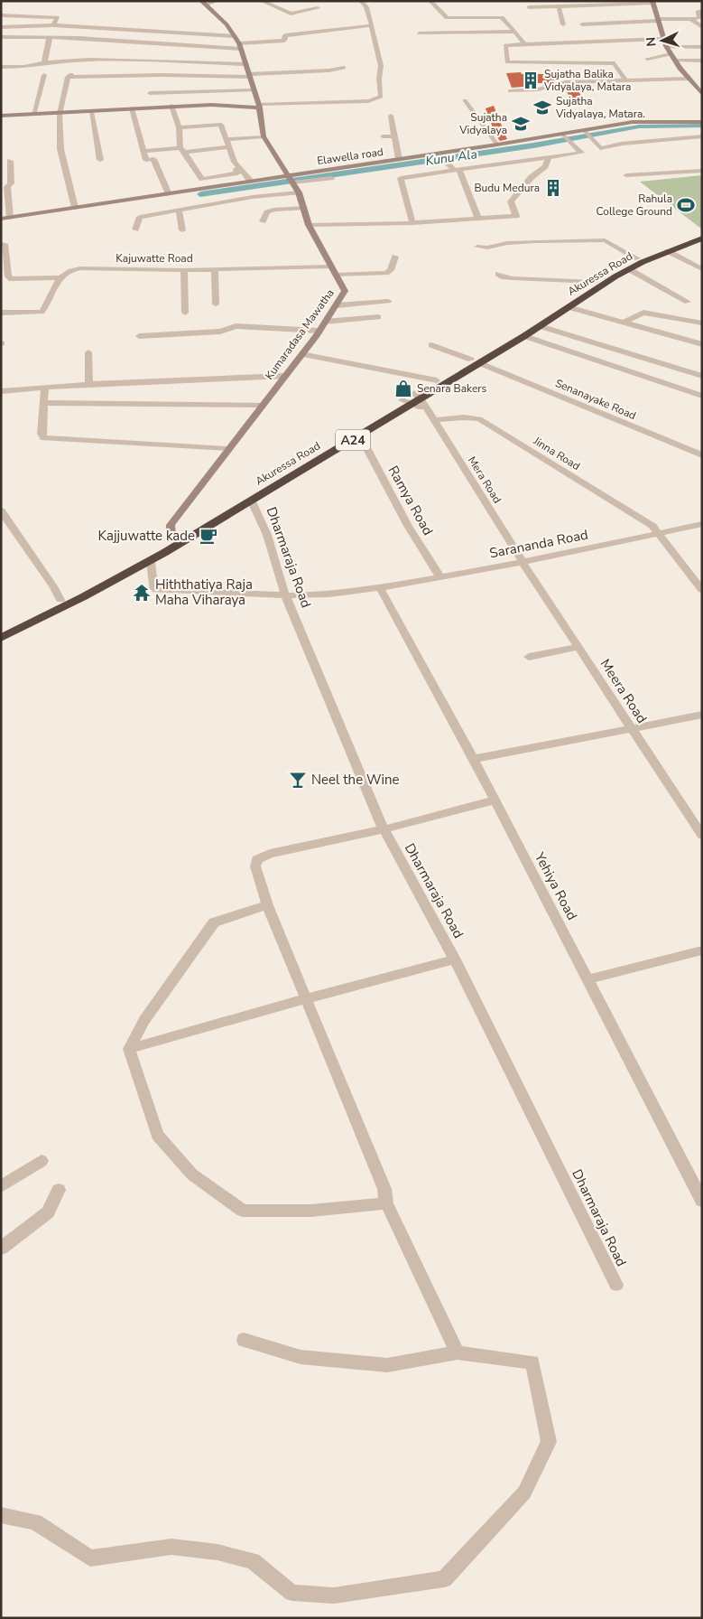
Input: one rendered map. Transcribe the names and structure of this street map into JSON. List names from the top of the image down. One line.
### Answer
{"streets":{"highway":["Akuressa Road","A24"],"main road":["Elawella road","Kumaradasa Mawatha"],"street":["Kajuwatte Road","Senanayake Road","Jinna Road","Mera Road","Ramya Road","Sarananda Road","Dharmaraja Road","Meera Road","Yehiya Road"]},"crossings":[["Elawella road","Kumaradasa Mawatha"],["Kajuwatte Road","Kumaradasa Mawatha"],["Akuressa Road","Kumaradasa Mawatha"],["Akuressa Road","Senanayake Road"],["Akuressa Road","Mera Road"],["Akuressa Road","Ramya Road"],["Akuressa Road","Sarananda Road"],["Akuressa Road","Dharmaraja Road"],["Jinna Road","Mera Road"],["Jinna Road","Sarananda Road"],["Mera Road","Sarananda Road"],["Mera Road","Meera Road"],["Ramya Road","Sarananda Road"],["Sarananda Road","Dharmaraja Road"],["Sarananda Road","Meera Road"],["Sarananda Road","Yehiya Road"]],"water":["Kunu Ala"],"places":{"building":["Sujatha Balika Vidyalaya, Matara","Budu Medura"],"school or university":["Sujatha Vidyalaya, Matara.","Sujatha Vidyalaya"],"sports":["Rahula College Ground"],"shop":["Senara Bakers"],"cafe":["Kajjuwatte kade"],"temple":["Hiththatiya Raja Maha Viharaya"],"bar":["Neel the Wine"]},"north":"left"}
